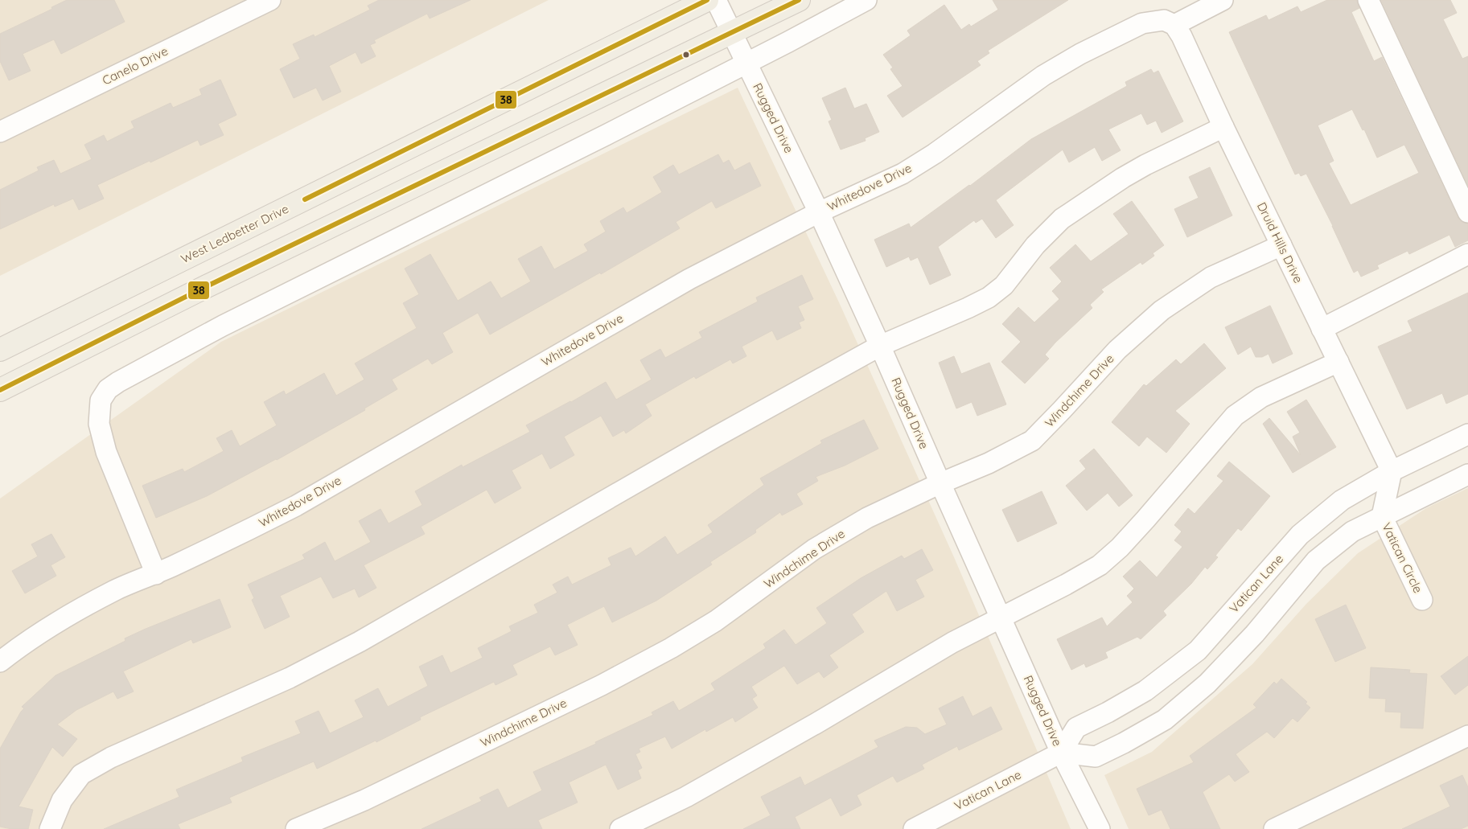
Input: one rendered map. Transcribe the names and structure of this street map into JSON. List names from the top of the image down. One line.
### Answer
{"streets":{"main road":["West Ledbetter Drive"],"street":["Canelo Drive","Rugged Drive","Whitedove Drive","Druid Hills Drive","Windchime Drive","Vatican Circle","Vatican Lane"]},"crossings":[["Rugged Drive","Whitedove Drive"],["Rugged Drive","Windchime Drive"],["Rugged Drive","Vatican Lane"],["Whitedove Drive","Druid Hills Drive"],["Druid Hills Drive","Windchime Drive"],["Druid Hills Drive","Vatican Lane"]],"lines":["transit line 38"]}
